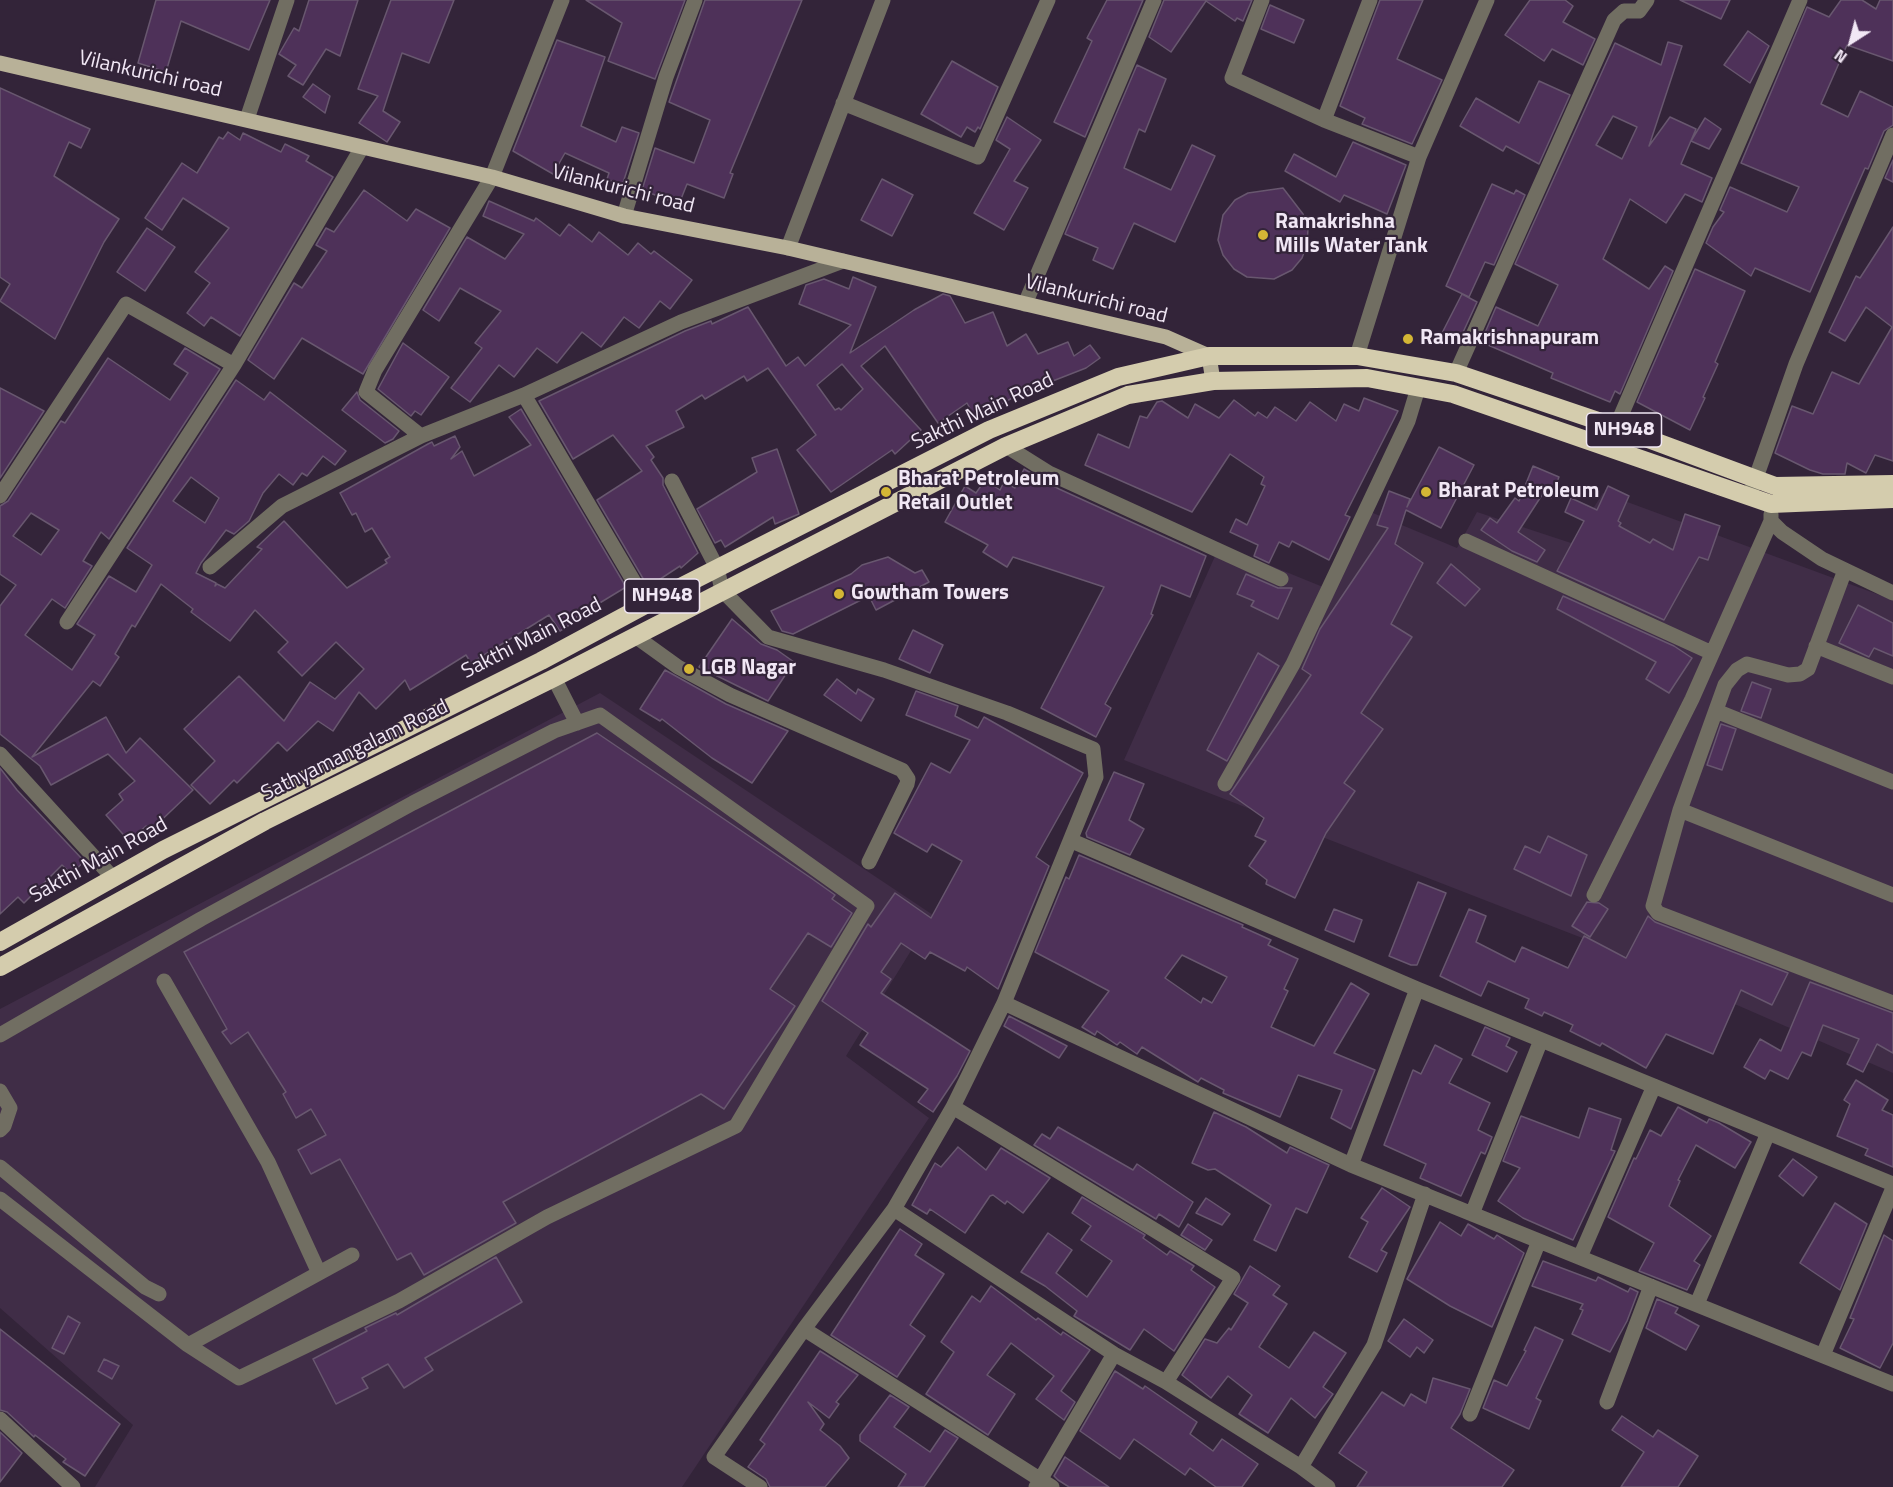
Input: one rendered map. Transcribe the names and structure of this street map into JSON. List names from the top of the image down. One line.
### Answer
{"streets":{"highway":["Sakthi Main Road","NH948","Sathyamangalam Road"],"main road":["Vilankurichi road"]},"crossings":[["Vilankurichi road","Sakthi Main Road"],["Sakthi Main Road","Sathyamangalam Road"]],"places":["Ramakrishna Mills Water Tank","Ramakrishnapuram","Bharat Petroleum Retail Outlet","Bharat Petroleum","Gowtham Towers","LGB Nagar"],"north":"bottom left"}
